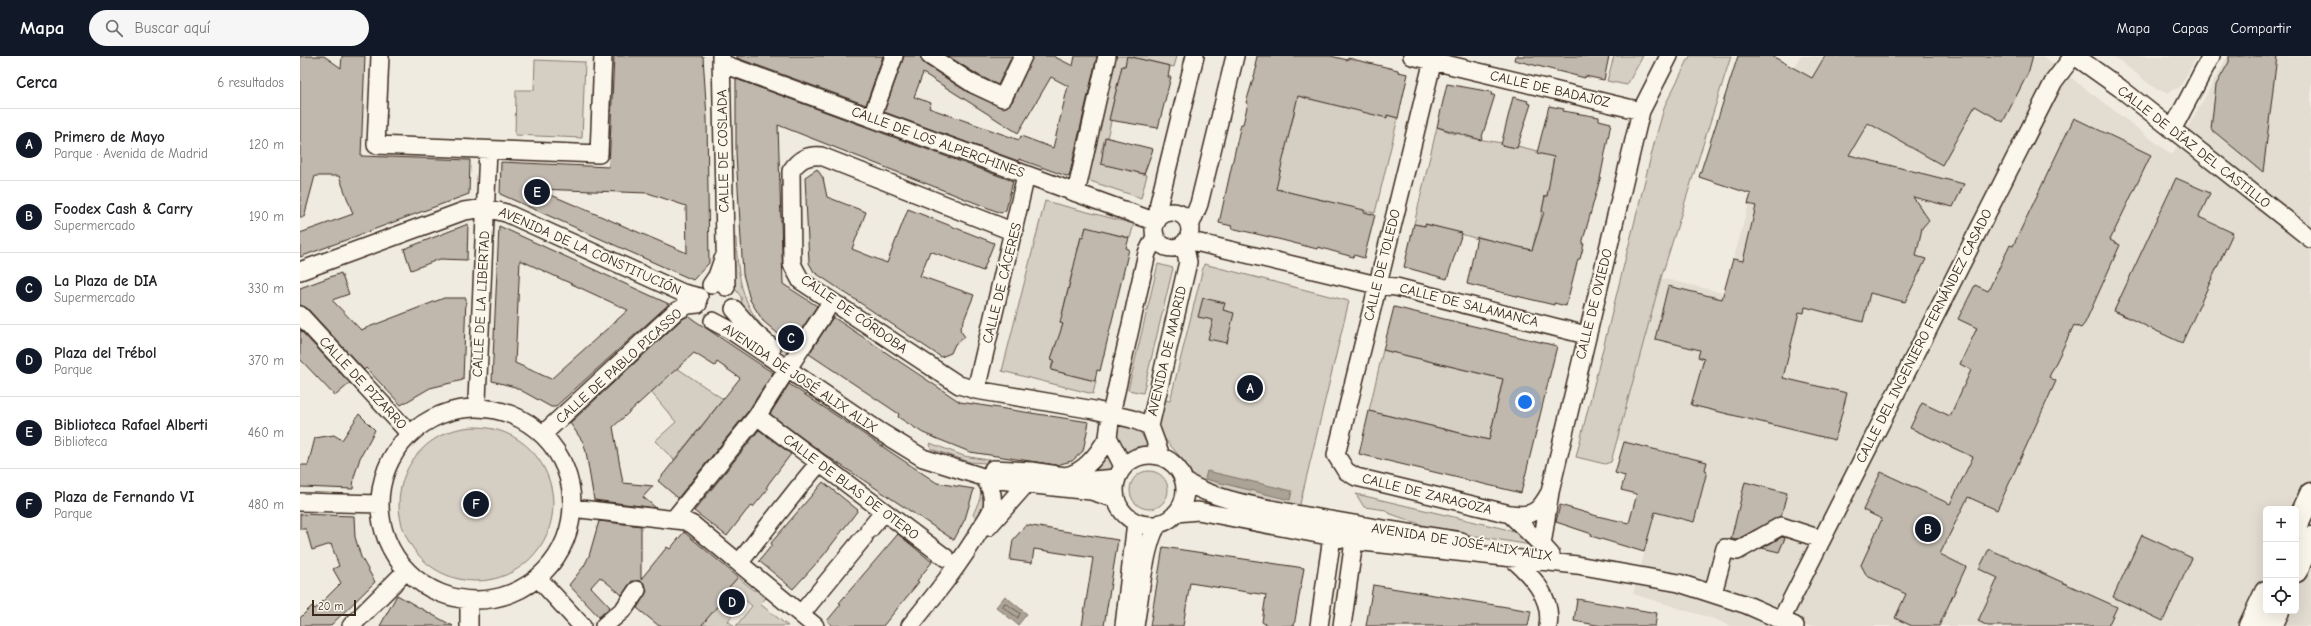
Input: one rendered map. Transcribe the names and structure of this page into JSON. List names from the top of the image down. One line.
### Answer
{"streets":{"street":["CALLE DE BADAJOZ","CALLE DE LOS ALPERCHINES","CALLE DE DÍAZ DEL CASTILLO","CALLE DE COSLADA","AVENIDA DE LA CONSTITUCIÓN","CALLE DE TOLEDO","CALLE DE CÁCERES","CALLE DE LA LIBERTAD","CALLE DE OVIEDO","CALLE DE SALAMANCA","CALLE DE CÓRDOBA","CALLE DEL INGENIERO FERNÁNDEZ CASADO","AVENIDA DE MADRID","CALLE DE PABLO PICASSO","AVENIDA DE JOSÉ ALIX ALIX","CALLE DE PIZARRO","CALLE DE BLAS DE OTERO","CALLE DE ZARAGOZA"]},"crossings":[["CALLE DE BADAJOZ","CALLE DE TOLEDO"],["CALLE DE BADAJOZ","CALLE DE OVIEDO"],["CALLE DE LOS ALPERCHINES","CALLE DE COSLADA"],["CALLE DE LOS ALPERCHINES","CALLE DE CÁCERES"],["CALLE DE LOS ALPERCHINES","CALLE DE SALAMANCA"],["CALLE DE LOS ALPERCHINES","AVENIDA DE MADRID"],["CALLE DE DÍAZ DEL CASTILLO","CALLE DEL INGENIERO FERNÁNDEZ CASADO"],["CALLE DE COSLADA","AVENIDA DE LA CONSTITUCIÓN"],["CALLE DE COSLADA","CALLE DE PABLO PICASSO"],["CALLE DE COSLADA","AVENIDA DE JOSÉ ALIX ALIX"],["AVENIDA DE LA CONSTITUCIÓN","CALLE DE LA LIBERTAD"],["AVENIDA DE LA CONSTITUCIÓN","CALLE DE PABLO PICASSO"],["AVENIDA DE LA CONSTITUCIÓN","AVENIDA DE JOSÉ ALIX ALIX"],["CALLE DE TOLEDO","CALLE DE SALAMANCA"],["CALLE DE TOLEDO","CALLE DE ZARAGOZA"],["CALLE DE CÁCERES","CALLE DE CÓRDOBA"],["CALLE DE OVIEDO","CALLE DE SALAMANCA"],["CALLE DE OVIEDO","AVENIDA DE JOSÉ ALIX ALIX"],["CALLE DE OVIEDO","CALLE DE ZARAGOZA"],["CALLE DE SALAMANCA","AVENIDA DE MADRID"],["CALLE DE CÓRDOBA","AVENIDA DE MADRID"],["AVENIDA DE MADRID","AVENIDA DE JOSÉ ALIX ALIX"],["CALLE DE PABLO PICASSO","AVENIDA DE JOSÉ ALIX ALIX"],["AVENIDA DE JOSÉ ALIX ALIX","CALLE DE ZARAGOZA"]],"scale_bar":"20 m","page":{"header":"Mapa","search":"Buscar aquí","nav":["Mapa","Capas","Compartir"],"heading":["Cerca","6 resultados"],"list":[{"mark":"A","name":"Primero de Mayo","note":"Parque · Avenida de Madrid","value":"120 m"},{"mark":"B","name":"Foodex Cash & Carry","note":"Supermercado","value":"190 m"},{"mark":"C","name":"La Plaza de DIA","note":"Supermercado","value":"330 m"},{"mark":"D","name":"Plaza del Trébol","note":"Parque","value":"370 m"},{"mark":"E","name":"Biblioteca Rafael Alberti","note":"Biblioteca","value":"460 m"},{"mark":"F","name":"Plaza de Fernando VI","note":"Parque","value":"480 m"}],"pins":["E","C","A","F","B","D"],"map_buttons":["+","−"],"scale":"20 m"}}
